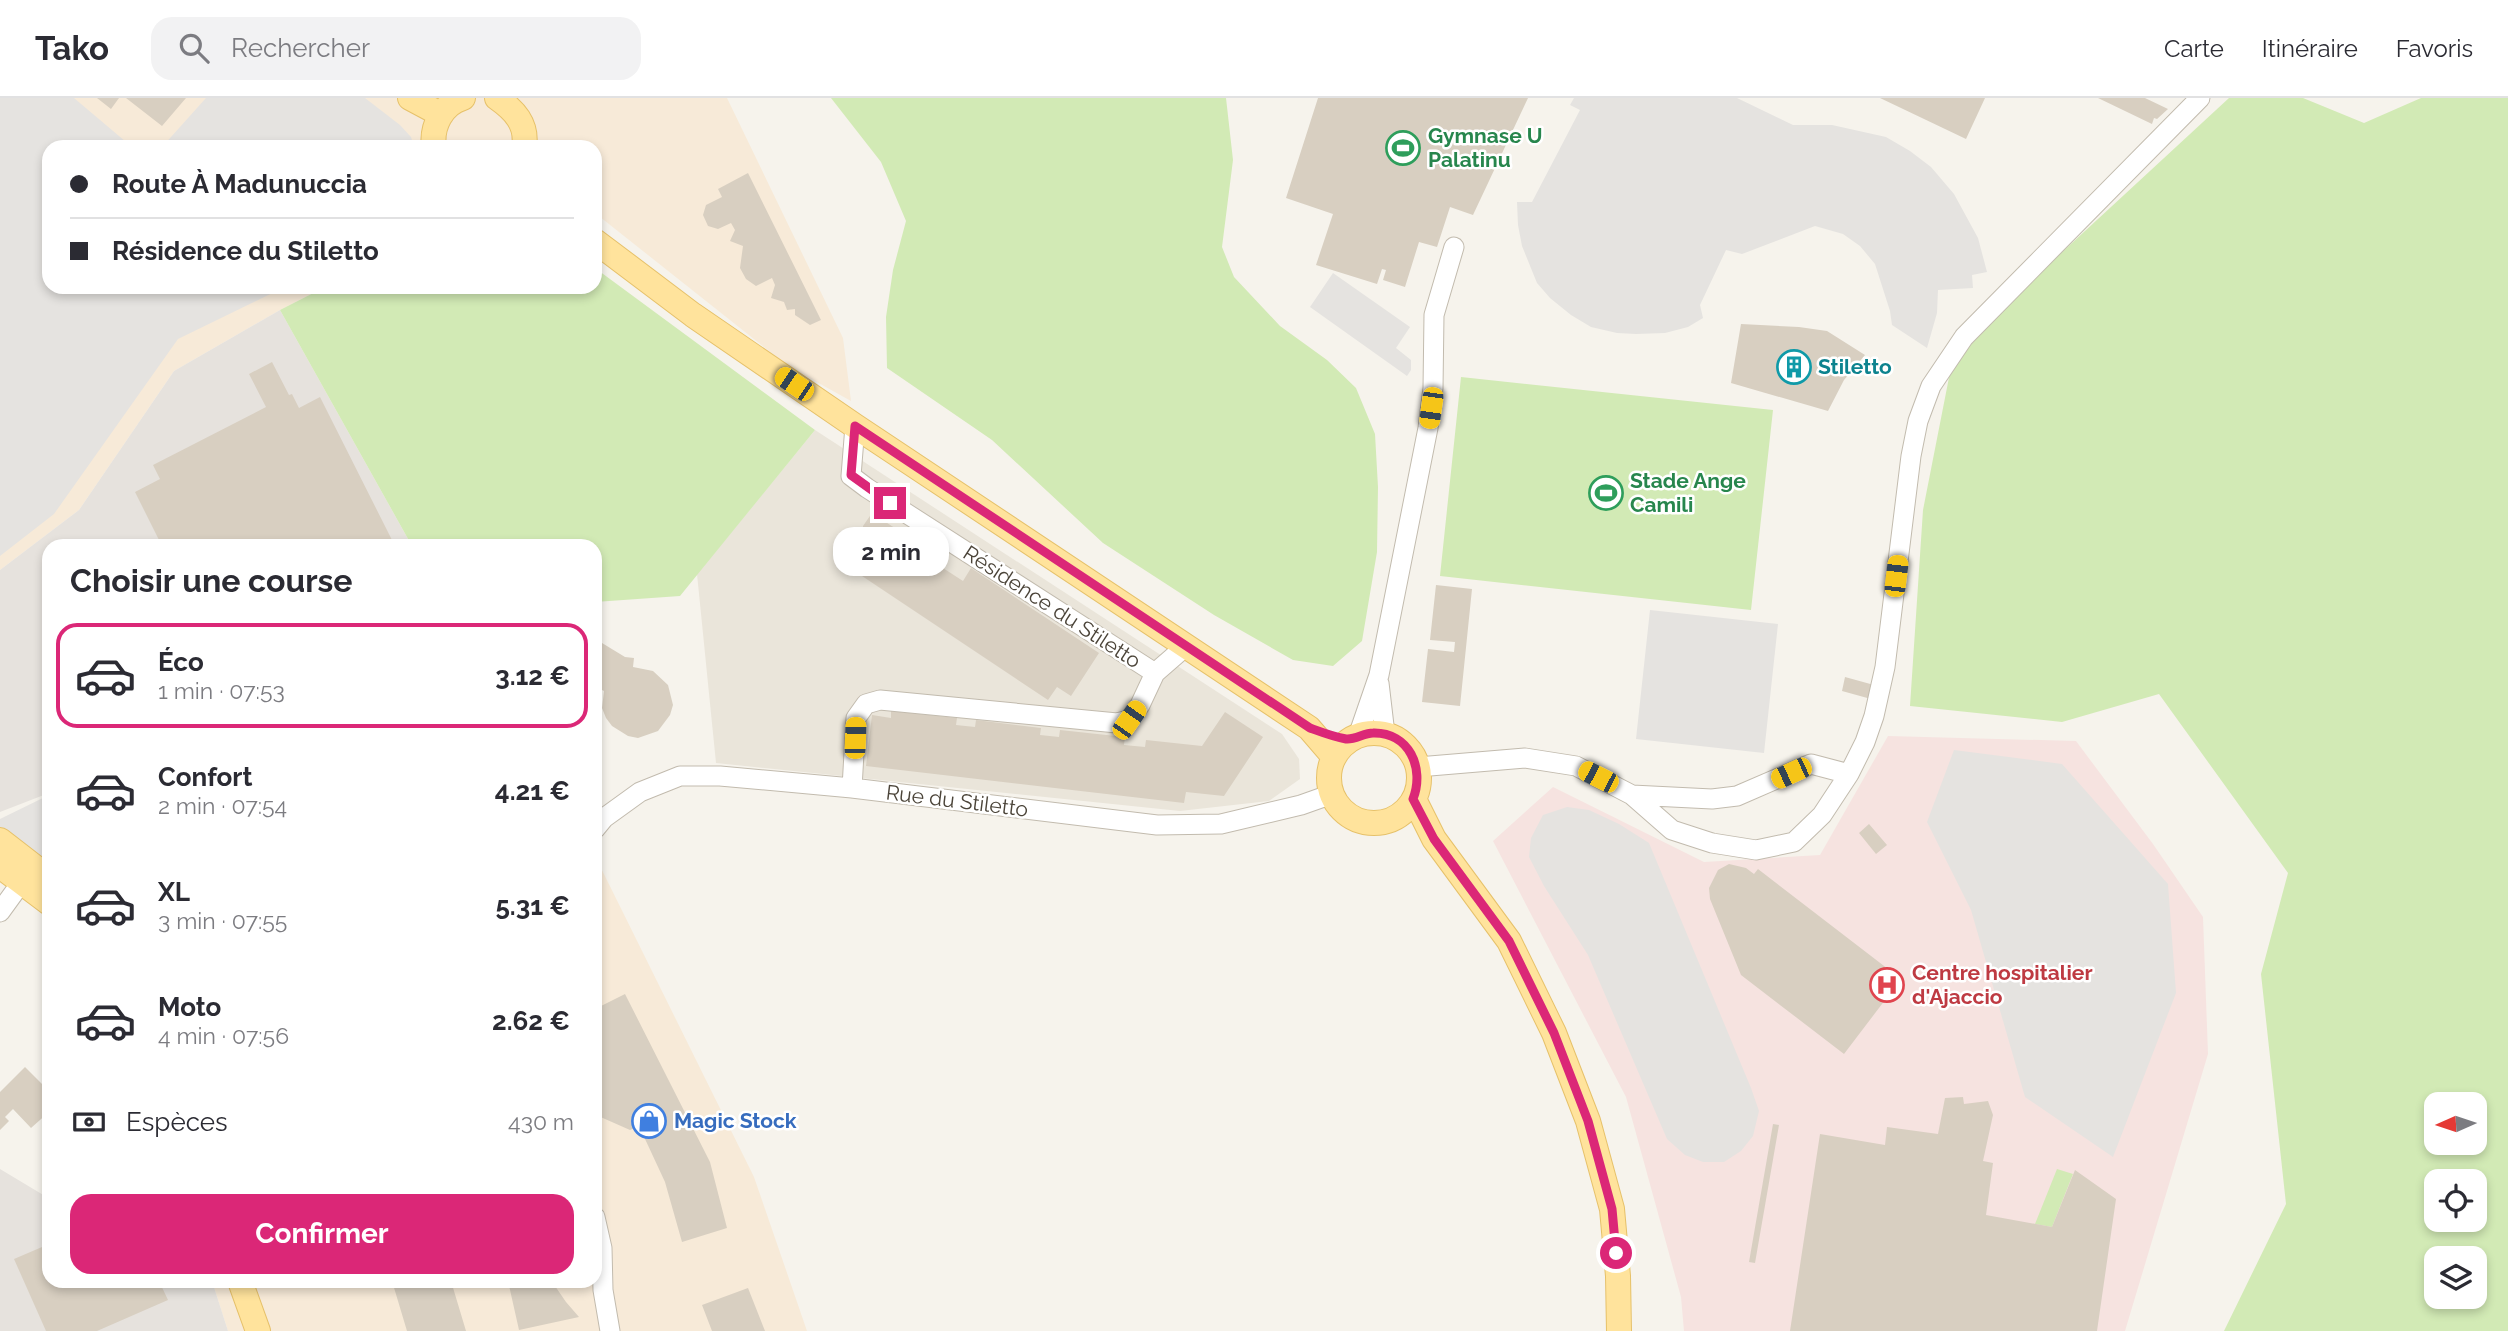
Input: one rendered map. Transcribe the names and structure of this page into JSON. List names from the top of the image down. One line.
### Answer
{"streets":{"street":["Résidence du Stiletto","Rue du Stiletto"]},"places":{"sports":["Gymnase U Palatinu","Stade Ange Camili"],"building":["Stiletto"],"hospital":["Centre hospitalier d'Ajaccio"],"shop":["Magic Stock"]},"north":"left","page":{"header":"Tako","search":"Rechercher","nav":["Carte","Itinéraire","Favoris"],"banner":["Route À Madunuccia","Résidence du Stiletto"],"bubble":"2 min","heading":"Choisir une course","list":[{"name":"Éco","note":"1 min · 07:53","value":"3.12 €"},{"name":"Confort","note":"2 min · 07:54","value":"4.21 €"},{"name":"XL","note":"3 min · 07:55","value":"5.31 €"},{"name":"Moto","note":"4 min · 07:56","value":"2.62 €"}],"pay":["Espèces","430 m"],"buttons":"Confirmer"}}
